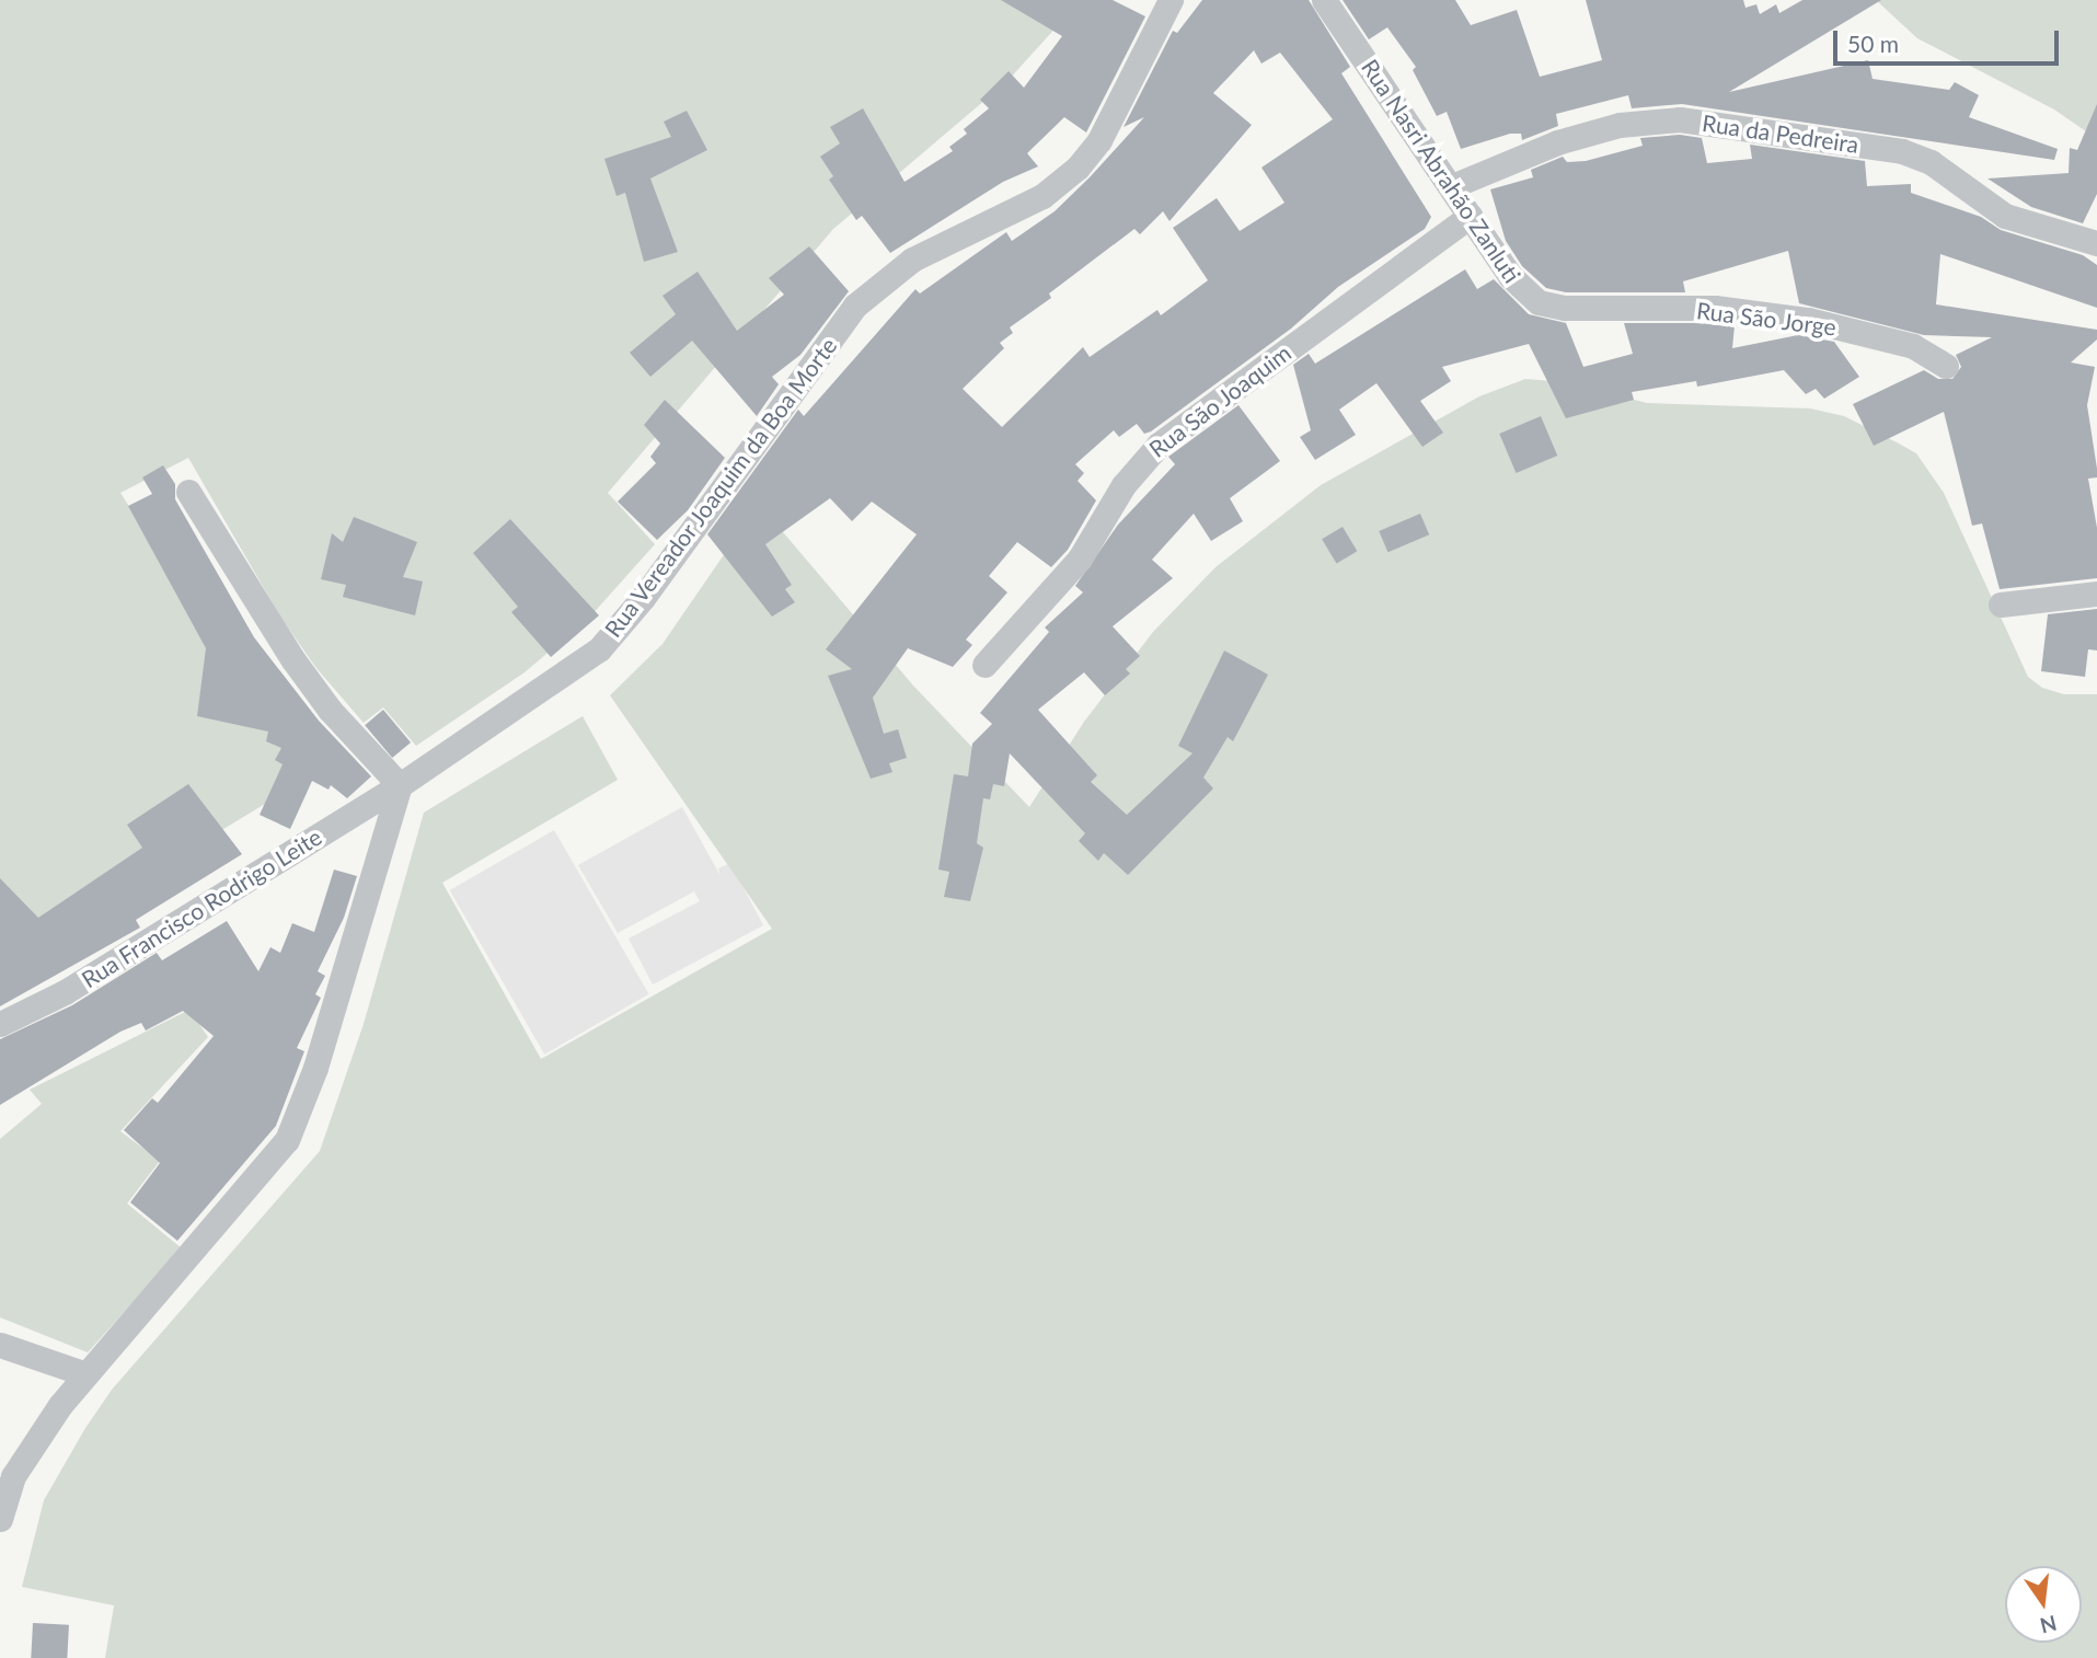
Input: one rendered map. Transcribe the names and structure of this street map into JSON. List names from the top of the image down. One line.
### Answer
{"streets":{"street":["Rua da Pedreira","Rua Nasri Abrahão Zanluti","Rua São Jorge","Rua São Joaquim","Rua Vereador Joaquim da Boa Morte","Rua Francisco Rodrigo Leite"]},"crossings":[["Rua da Pedreira","Rua Nasri Abrahão Zanluti"],["Rua Nasri Abrahão Zanluti","Rua São Jorge"],["Rua Nasri Abrahão Zanluti","Rua São Joaquim"],["Rua Vereador Joaquim da Boa Morte","Rua Francisco Rodrigo Leite"]],"scale_bar":"50 m","north":"bottom"}
